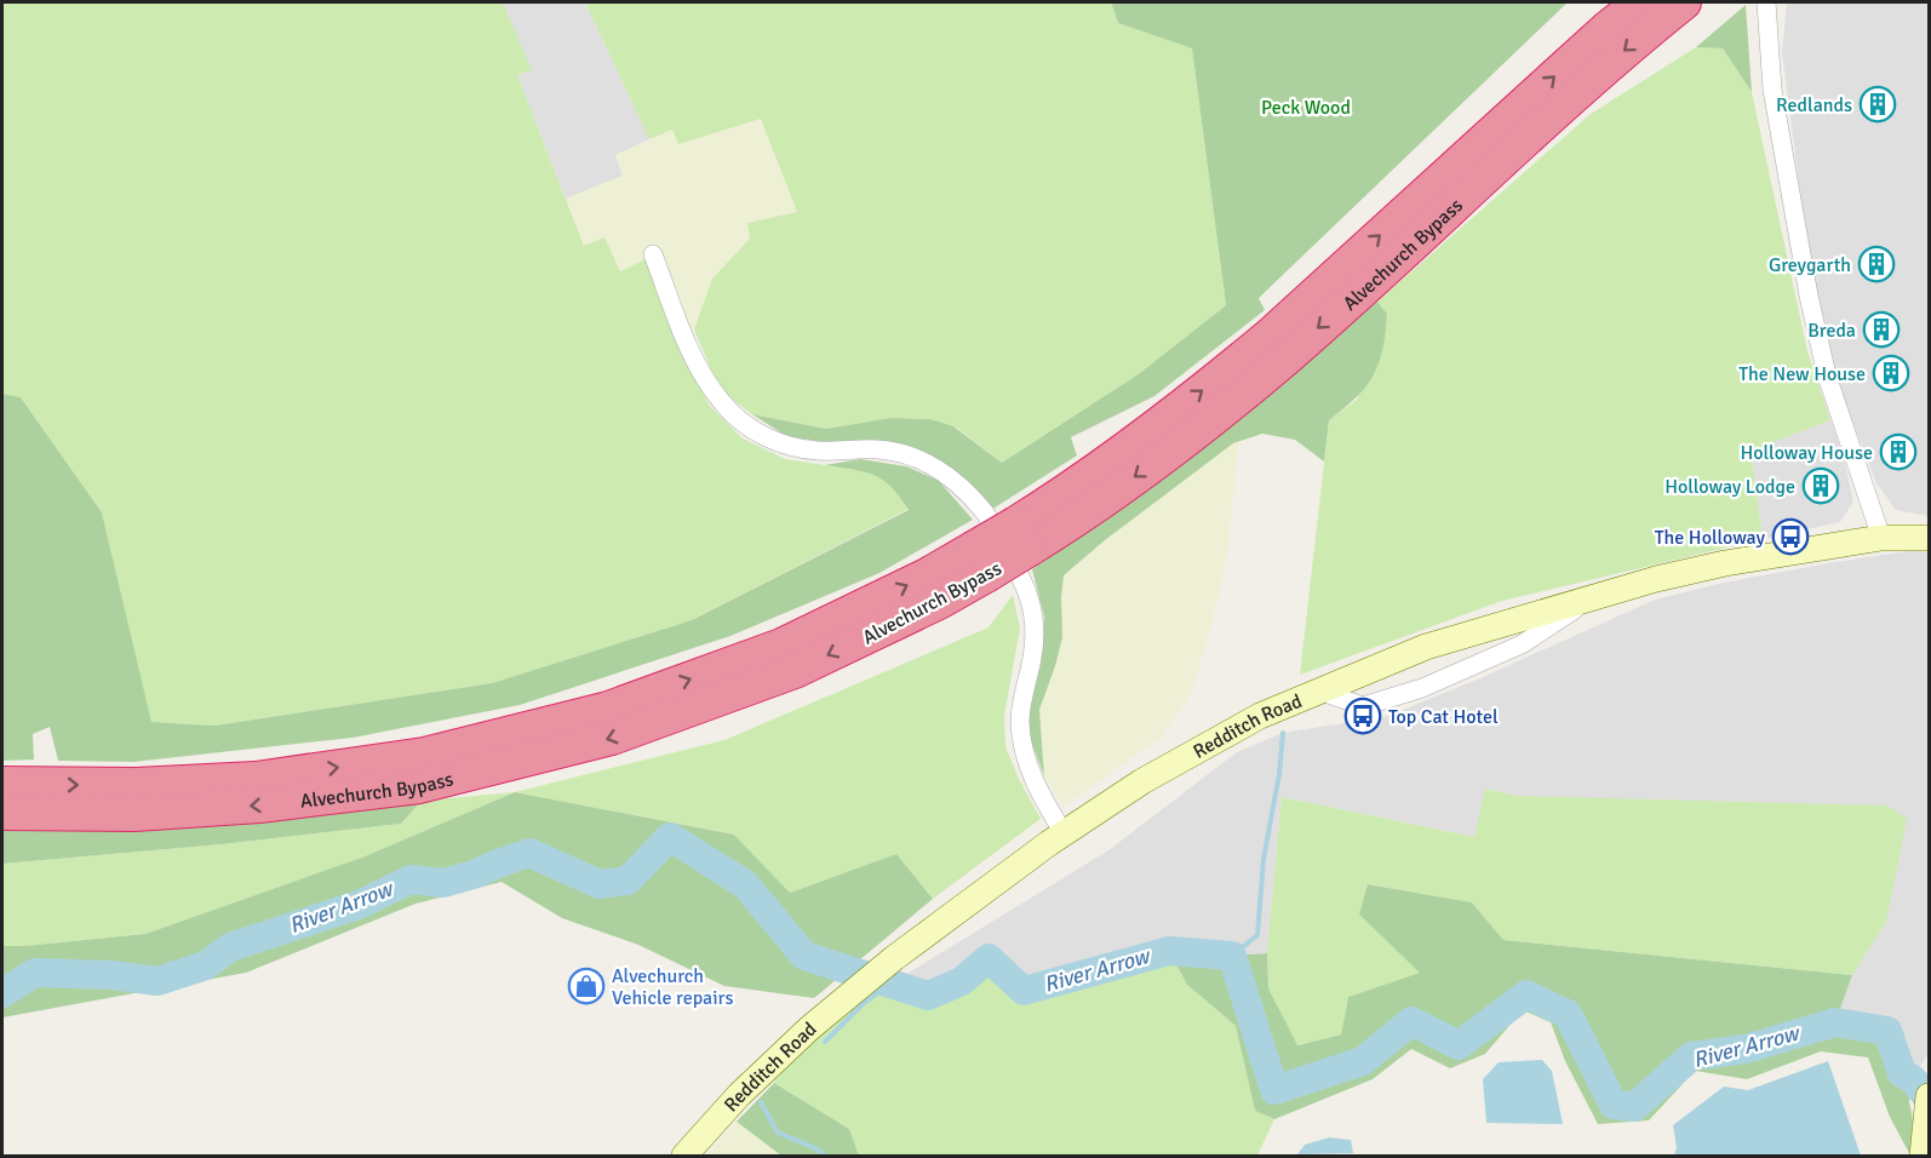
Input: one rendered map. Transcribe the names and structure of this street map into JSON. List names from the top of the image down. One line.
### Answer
{"streets":{"highway":["Alvechurch Bypass"],"main road":["Redditch Road"]},"water":["River Arrow"],"parks":["Peck Wood"],"places":{"building":["Redlands","Greygarth","Breda","The New House","Holloway House","Holloway Lodge"],"bus stop":["The Holloway","Top Cat Hotel"],"shop":["Alvechurch Vehicle repairs"]}}
